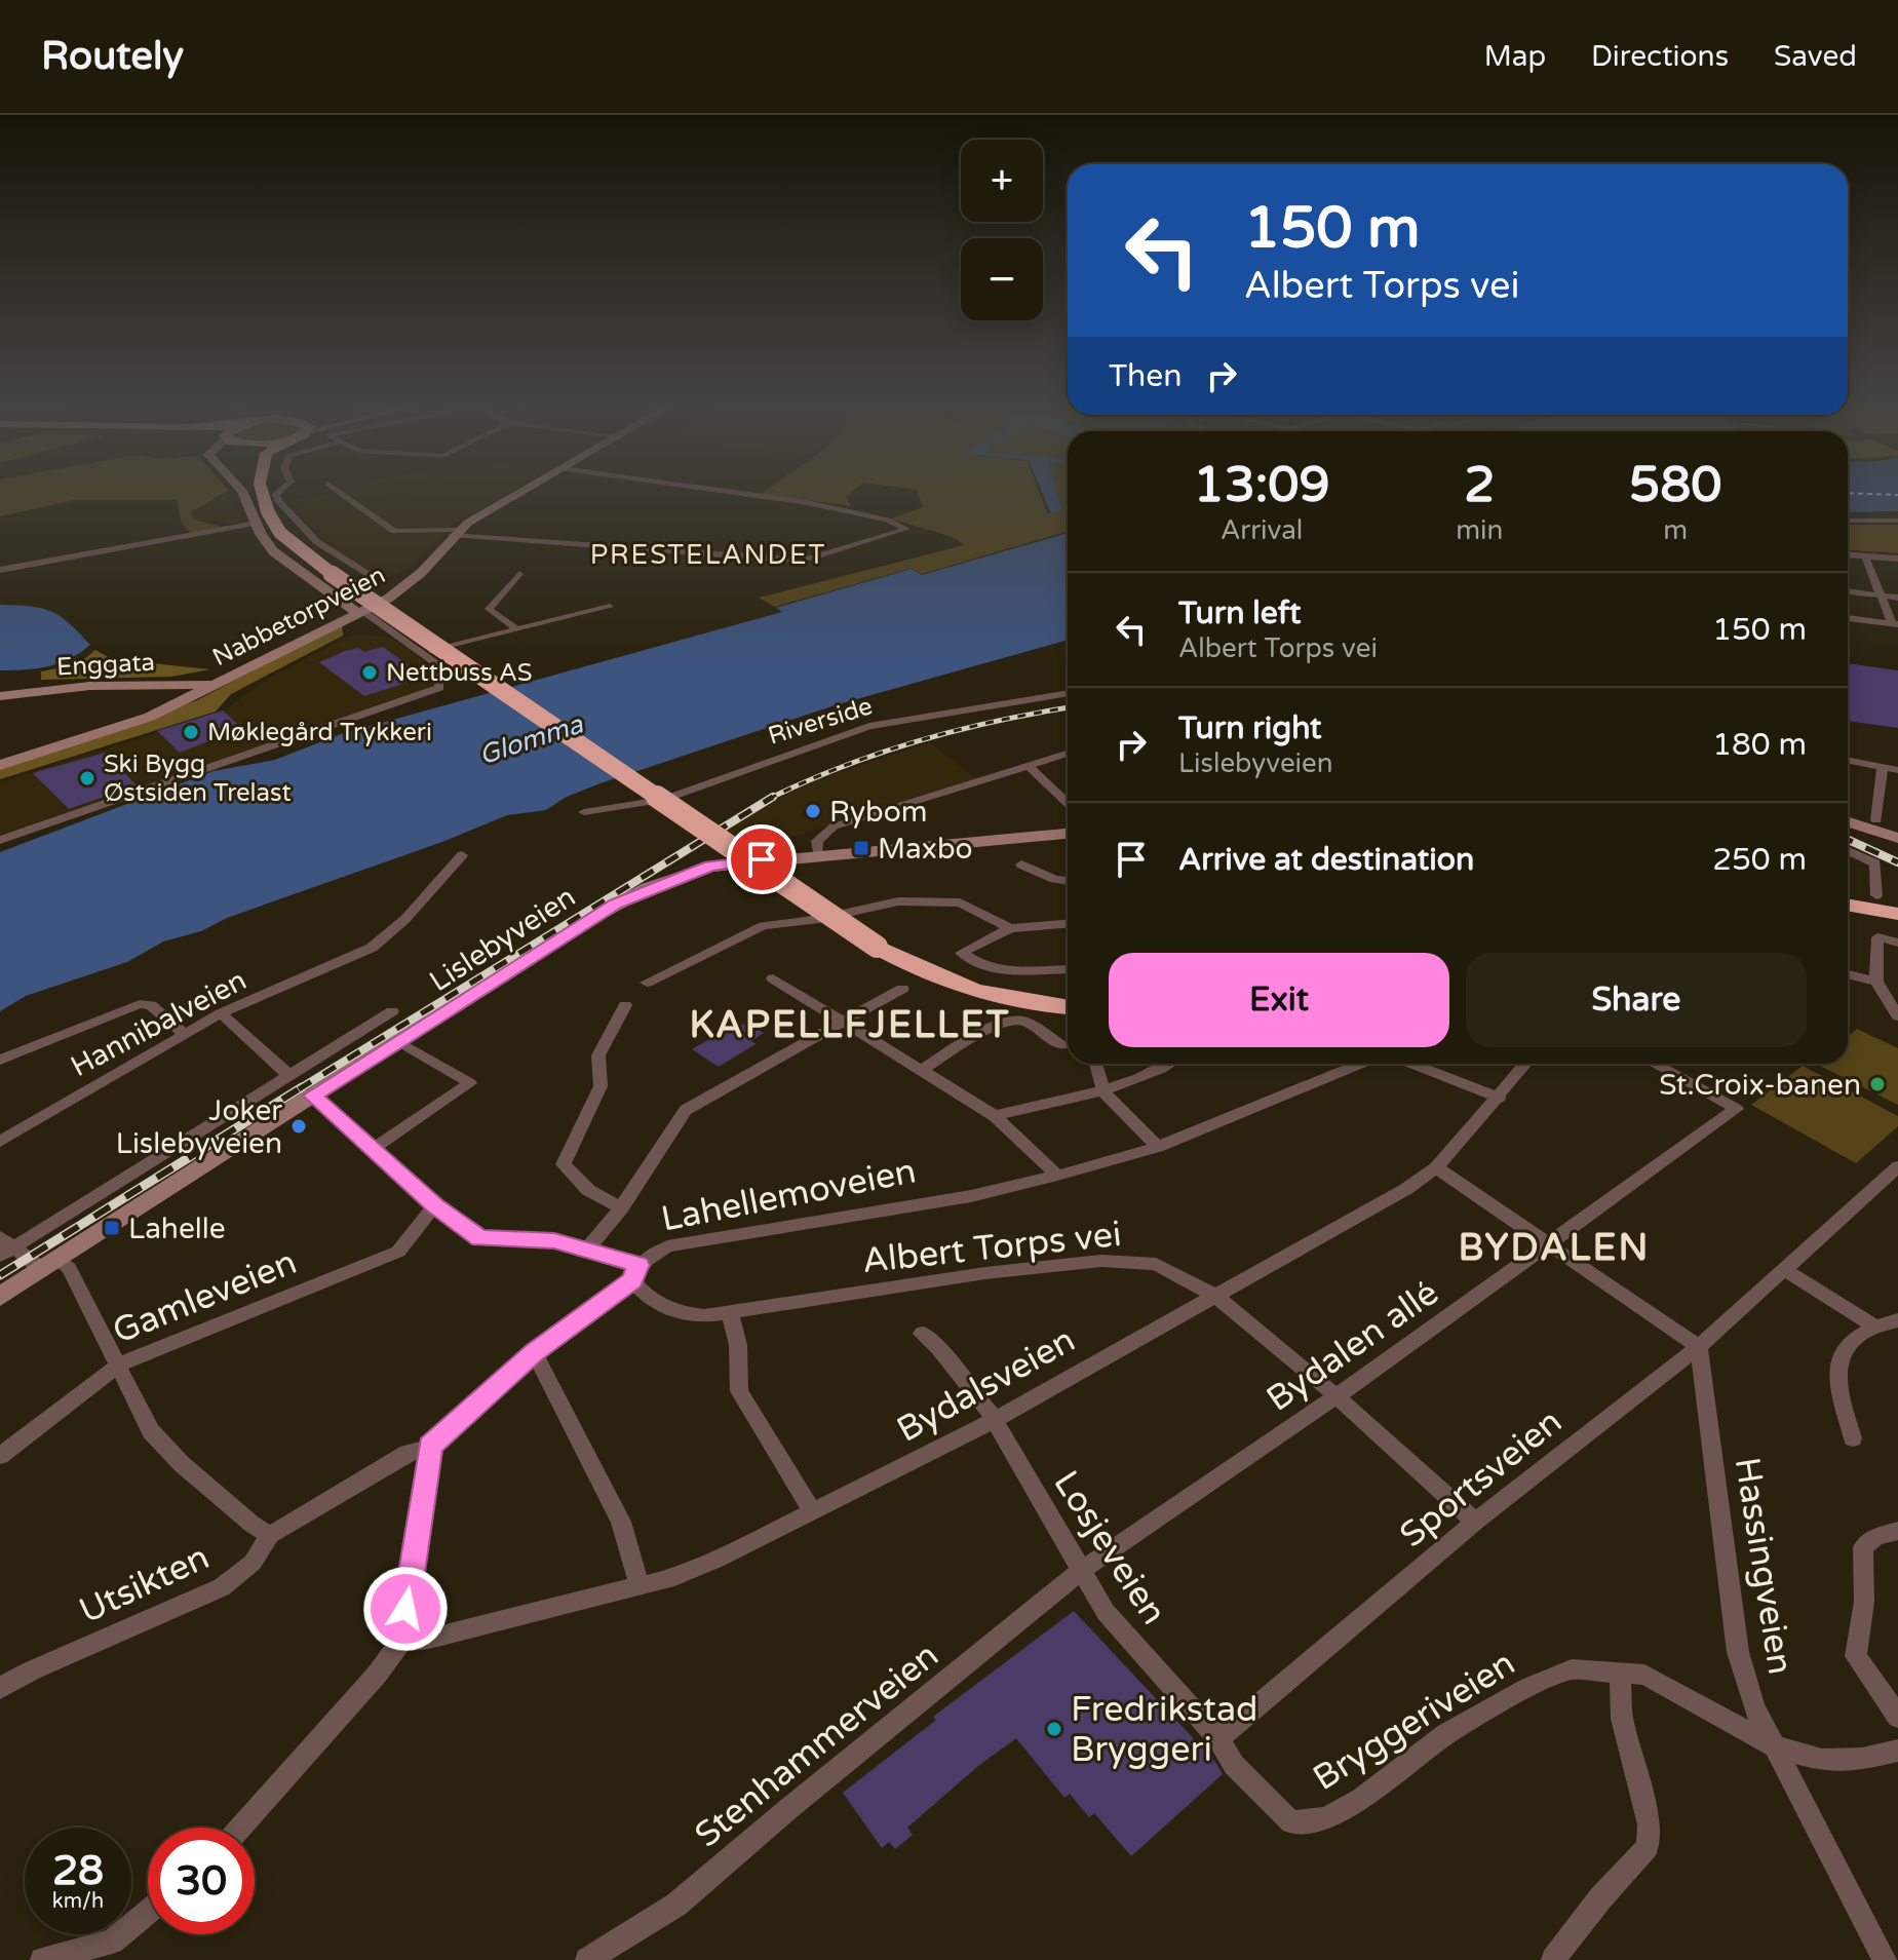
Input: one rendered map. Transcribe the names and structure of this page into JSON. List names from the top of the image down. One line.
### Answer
{"streets":{"street":["Nabbetorpveien","Enggata","Riverside","Lislebyveien","Hannibalveien","Lahellemoveien","Albert Torps vei","Gamleveien","Bydalen allé","Bydalsveien","Sportsveien","Losjeveien","Hassingveien","Utsikten","Bryggeriveien","Stenhammerveien"]},"crossings":[["Nabbetorpveien","Enggata"],["Lislebyveien","Albert Torps vei"],["Lahellemoveien","Albert Torps vei"],["Lahellemoveien","Utsikten"],["Albert Torps vei","Gamleveien"],["Albert Torps vei","Bydalen allé"],["Albert Torps vei","Bydalsveien"],["Albert Torps vei","Sportsveien"],["Bydalen allé","Losjeveien"],["Bydalen allé","Stenhammerveien"],["Bydalsveien","Losjeveien"],["Sportsveien","Losjeveien"],["Sportsveien","Hassingveien"],["Losjeveien","Bryggeriveien"],["Losjeveien","Stenhammerveien"],["Hassingveien","Bryggeriveien"]],"districts":["PRESTELANDET","KAPELLFJELLET","BYDALEN"],"water":["Glomma"],"places":{"other":["Nettbuss AS","Møklegård Trykkeri","Ski Bygg Østsiden Trelast","Rybom","St.Croix-banen","Joker Lislebyveien","Fredrikstad Bryggeri"],"transit":["Maxbo","Lahelle"]},"page":{"header":"Routely","nav":["Map","Directions","Saved"],"map_buttons":["+","−"],"turn":["150 m","Albert Torps vei"],"then":"Then","eta":["13:09","Arrival","2","min","580","m"],"list":[{"name":"Turn left","note":"Albert Torps vei","value":"150 m"},{"name":"Turn right","note":"Lislebyveien","value":"180 m"},{"name":"Arrive at destination","value":"250 m"}],"buttons":["Exit","Share"],"speed":"28 km/h","limit":"30"}}
